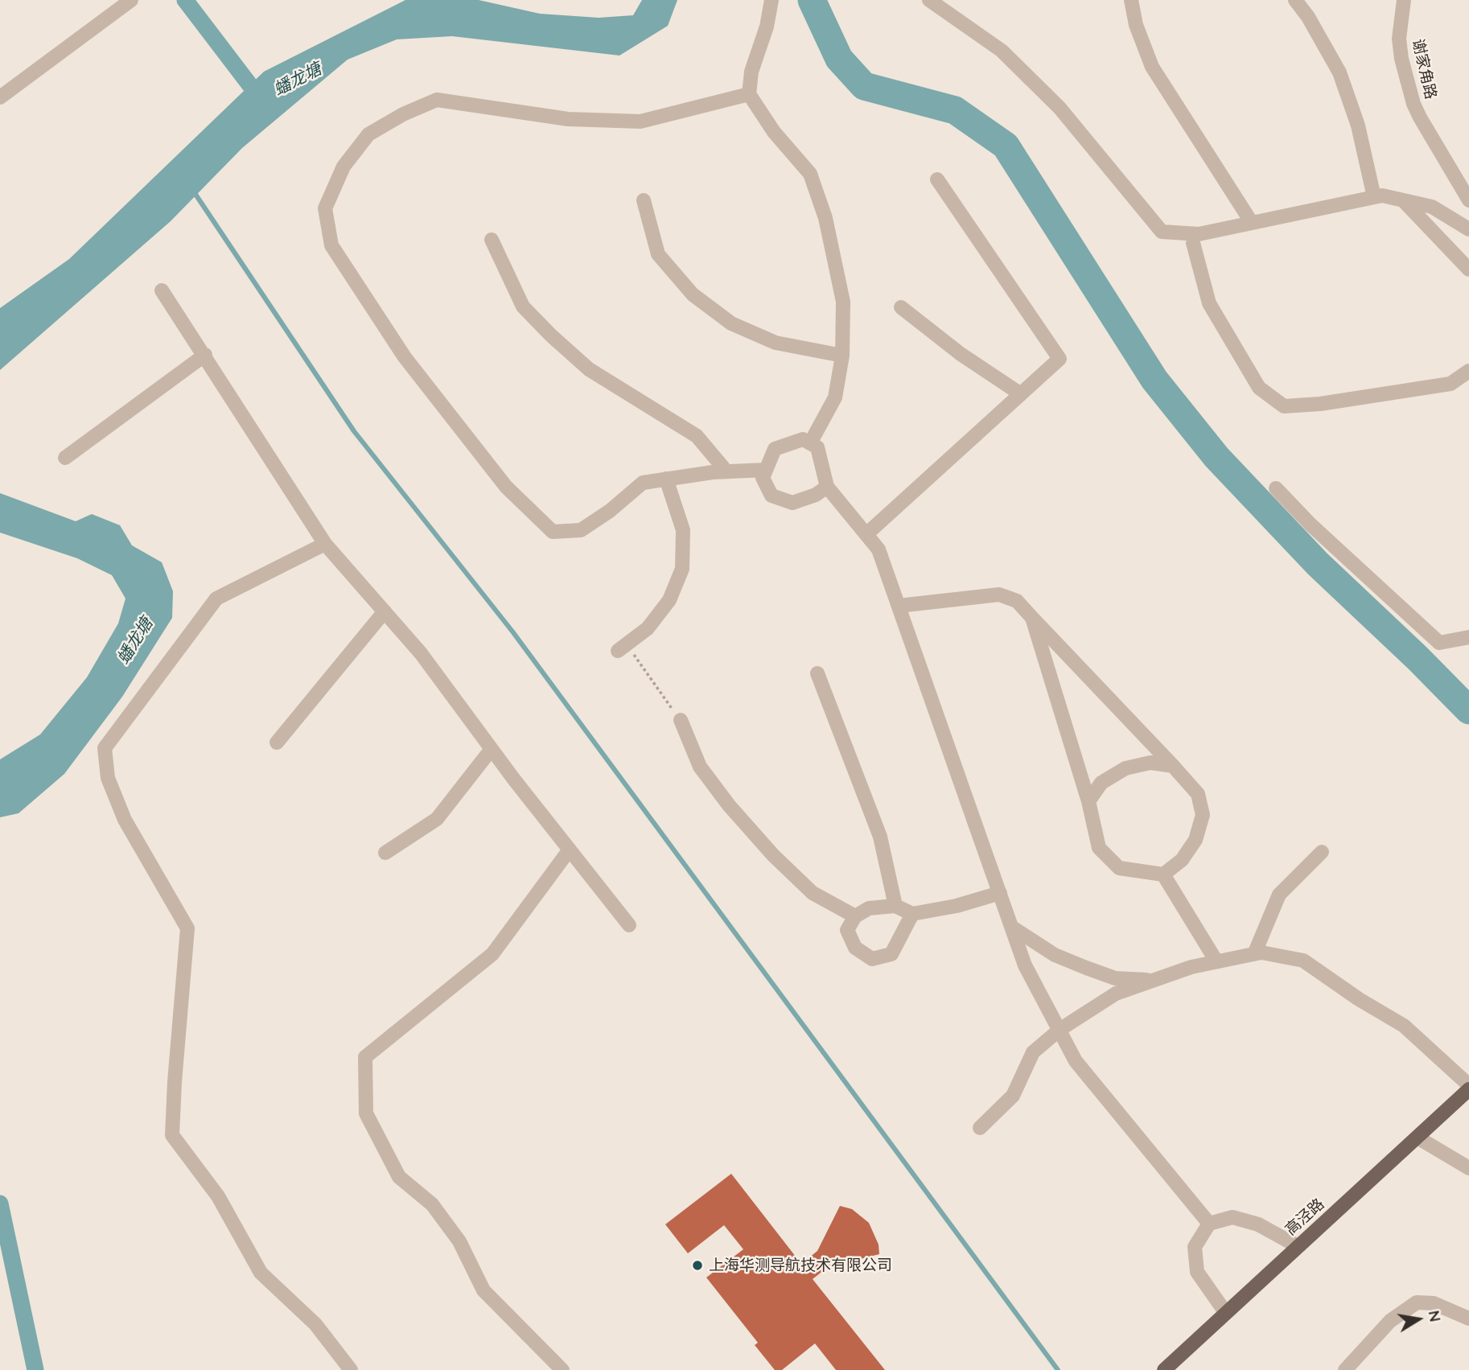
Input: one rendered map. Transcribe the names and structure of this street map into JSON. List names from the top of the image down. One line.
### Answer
{"streets":{"main road":["高泾路"],"street":["谢家角路"]},"water":["蟠龙塘"],"places":["上海华测导航技术有限公司"],"north":"right"}
